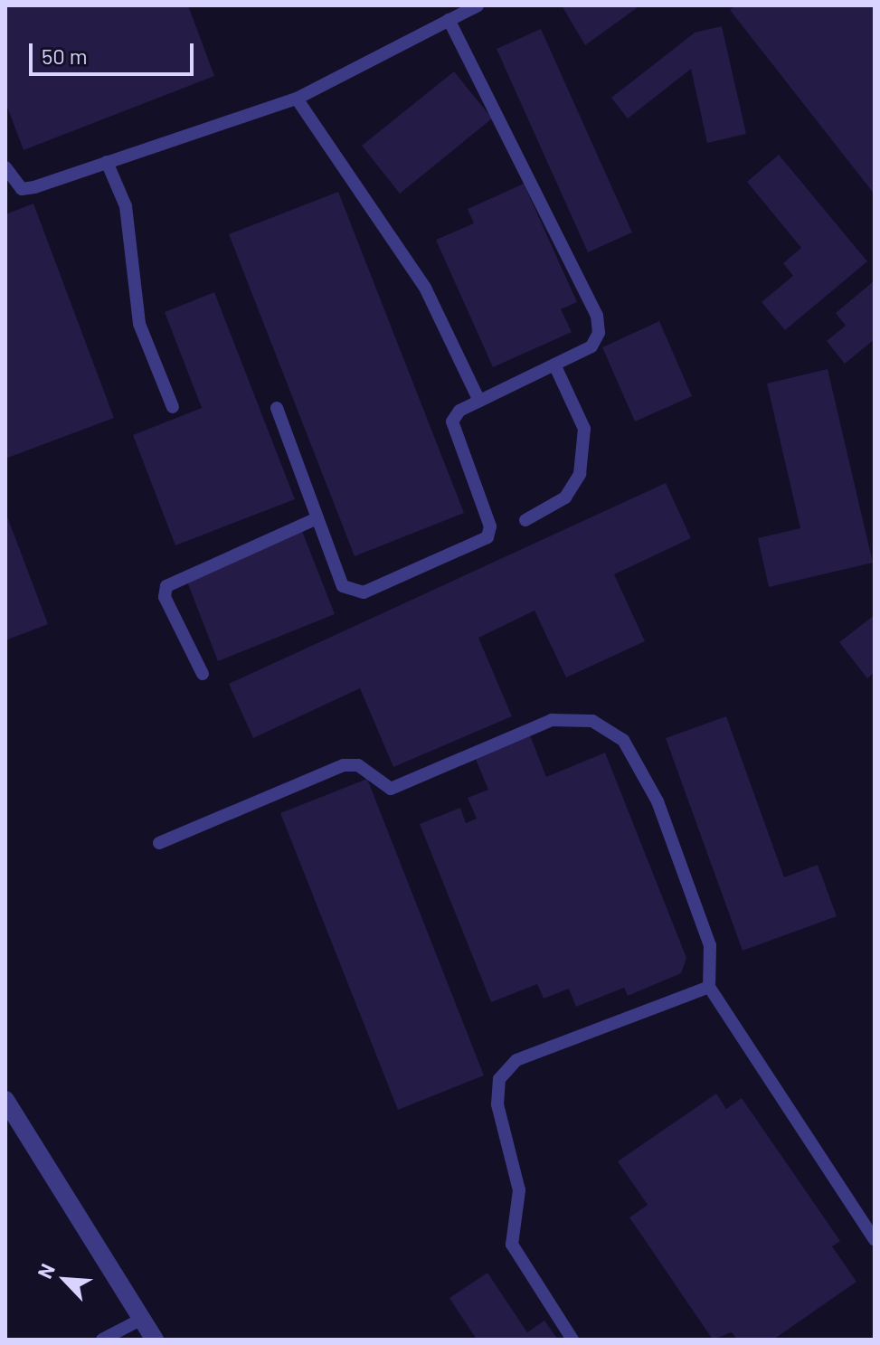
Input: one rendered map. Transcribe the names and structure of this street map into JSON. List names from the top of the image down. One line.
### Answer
{"scale_bar":"50 m","north":"top left"}
